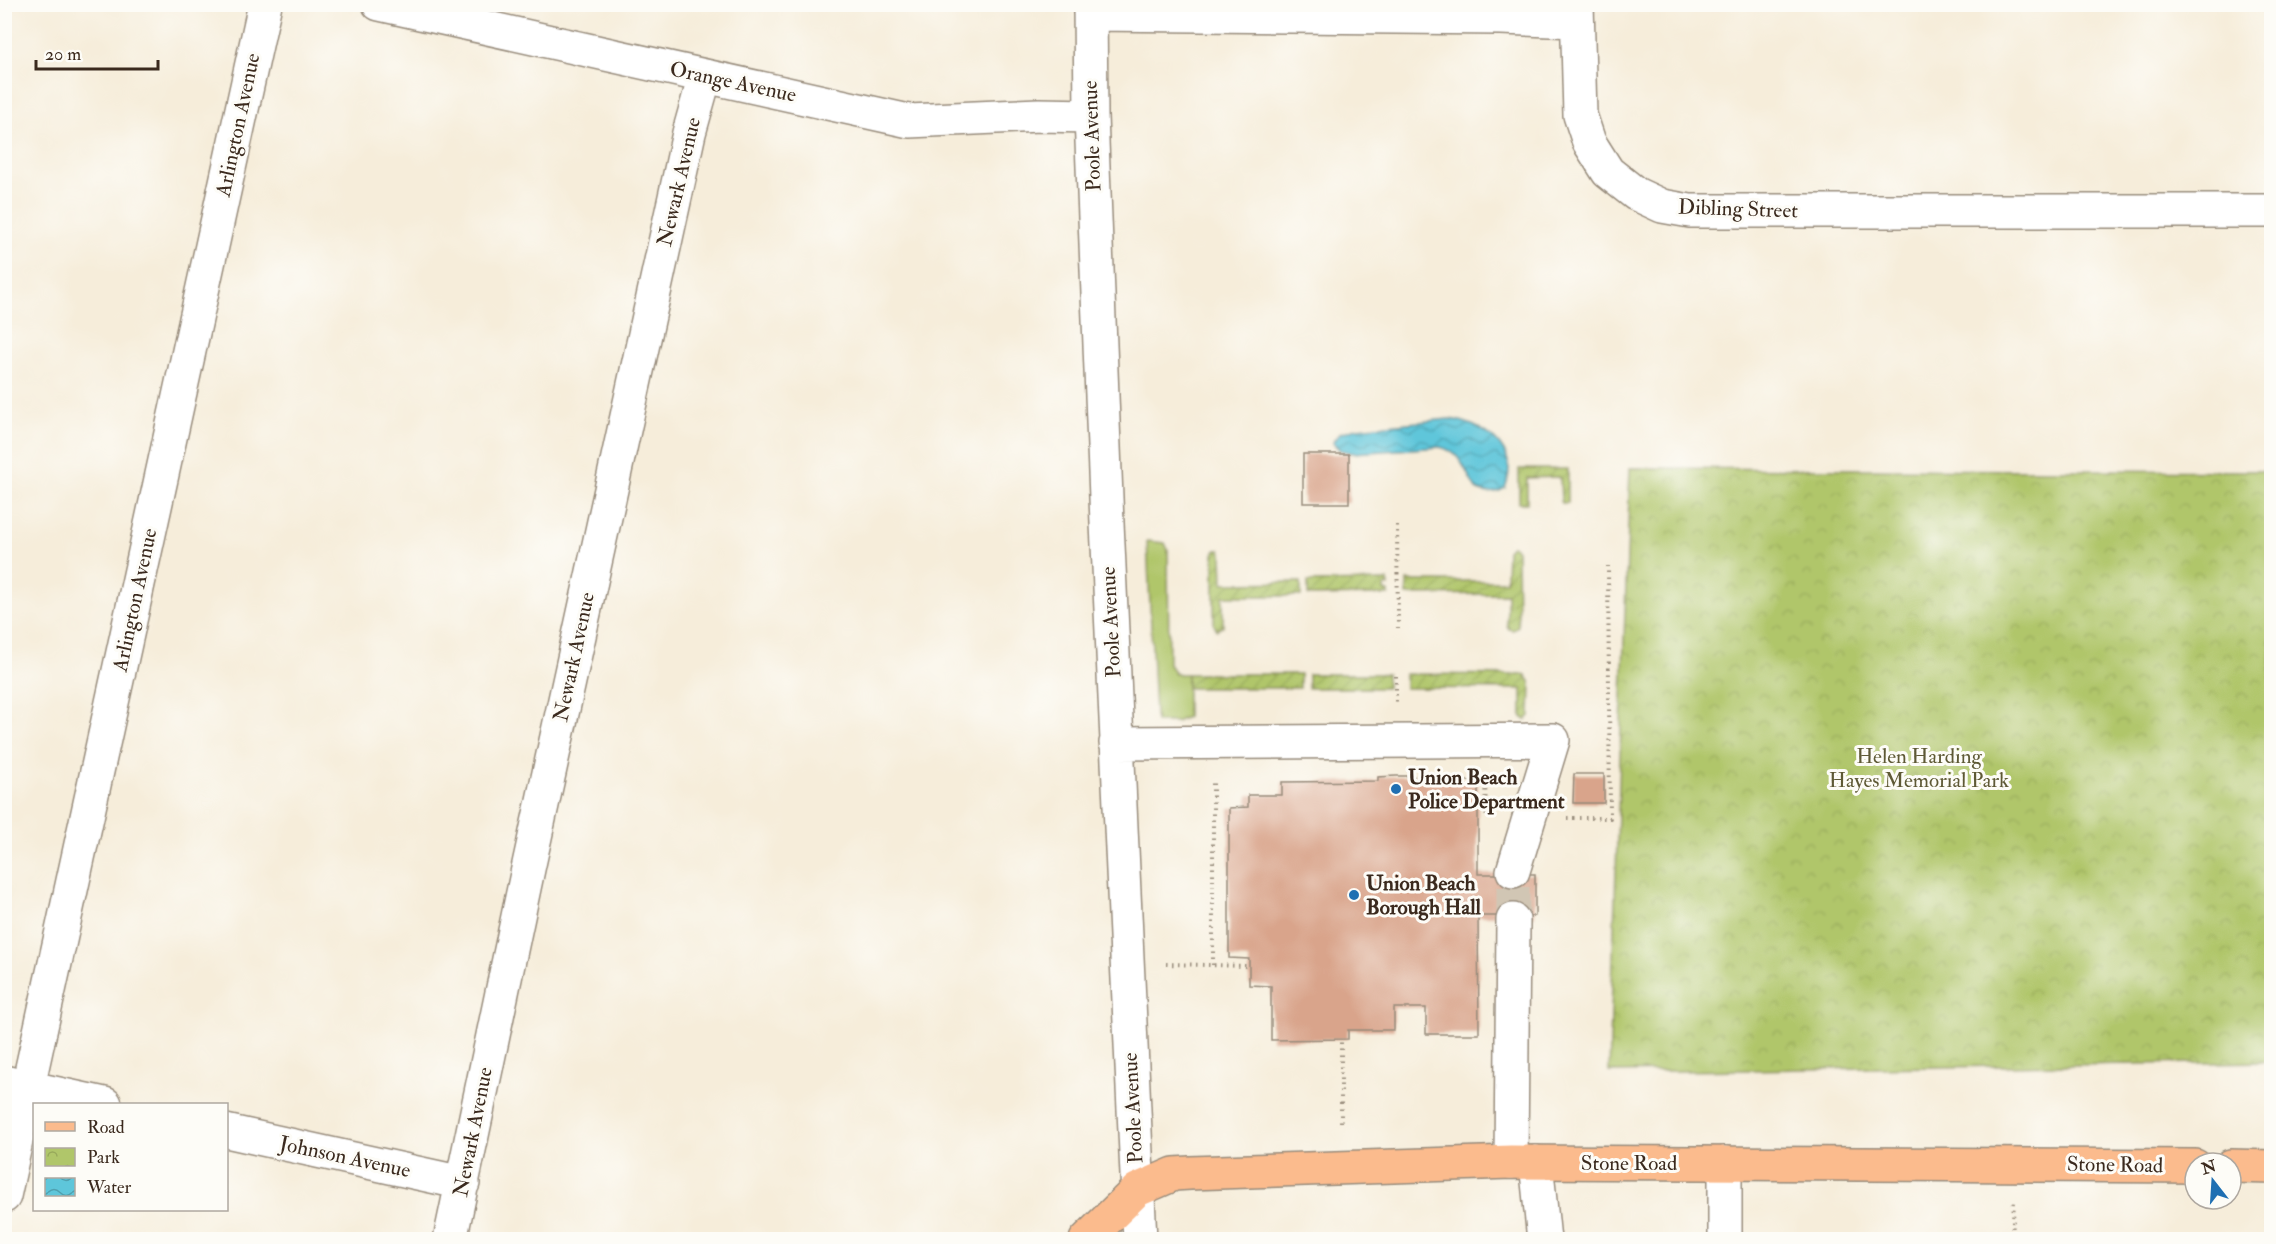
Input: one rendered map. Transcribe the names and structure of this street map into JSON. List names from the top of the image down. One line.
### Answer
{"streets":{"main road":["Stone Road"],"street":["Orange Avenue","Arlington Avenue","Poole Avenue","Newark Avenue","Dibling Street","Johnson Avenue"]},"crossings":[["Orange Avenue","Poole Avenue"],["Orange Avenue","Newark Avenue"],["Poole Avenue","Dibling Street"],["Poole Avenue","Stone Road"],["Newark Avenue","Johnson Avenue"]],"parks":["Helen Harding Hayes Memorial Park"],"places":["Union Beach Police Department","Union Beach Borough Hall"],"legend":["Road","Park","Water"],"scale_bar":"20 m","north":"top"}
